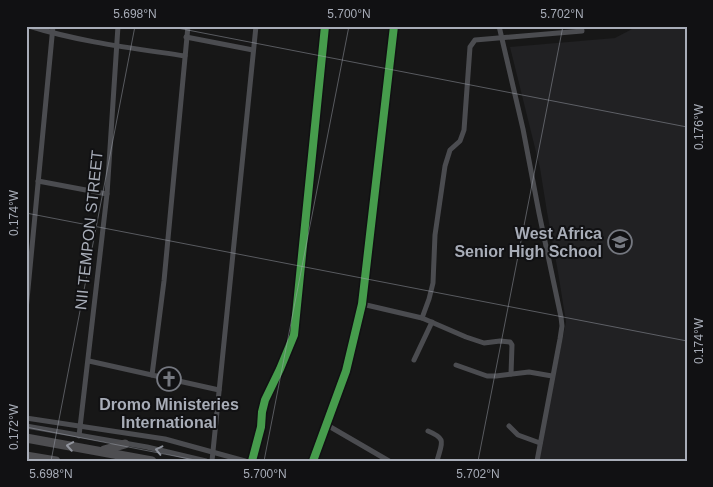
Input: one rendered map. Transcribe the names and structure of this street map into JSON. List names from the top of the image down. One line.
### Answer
{"streets":{"street":["NII TEMPON STREET"]},"places":{"school or university":["West Africa Senior High School"],"church":["Dromo Ministeries International"]},"coordinates":["5.698°N","5.700°N","5.702°N","0.176°W","0.174°W","0.172°W"]}
